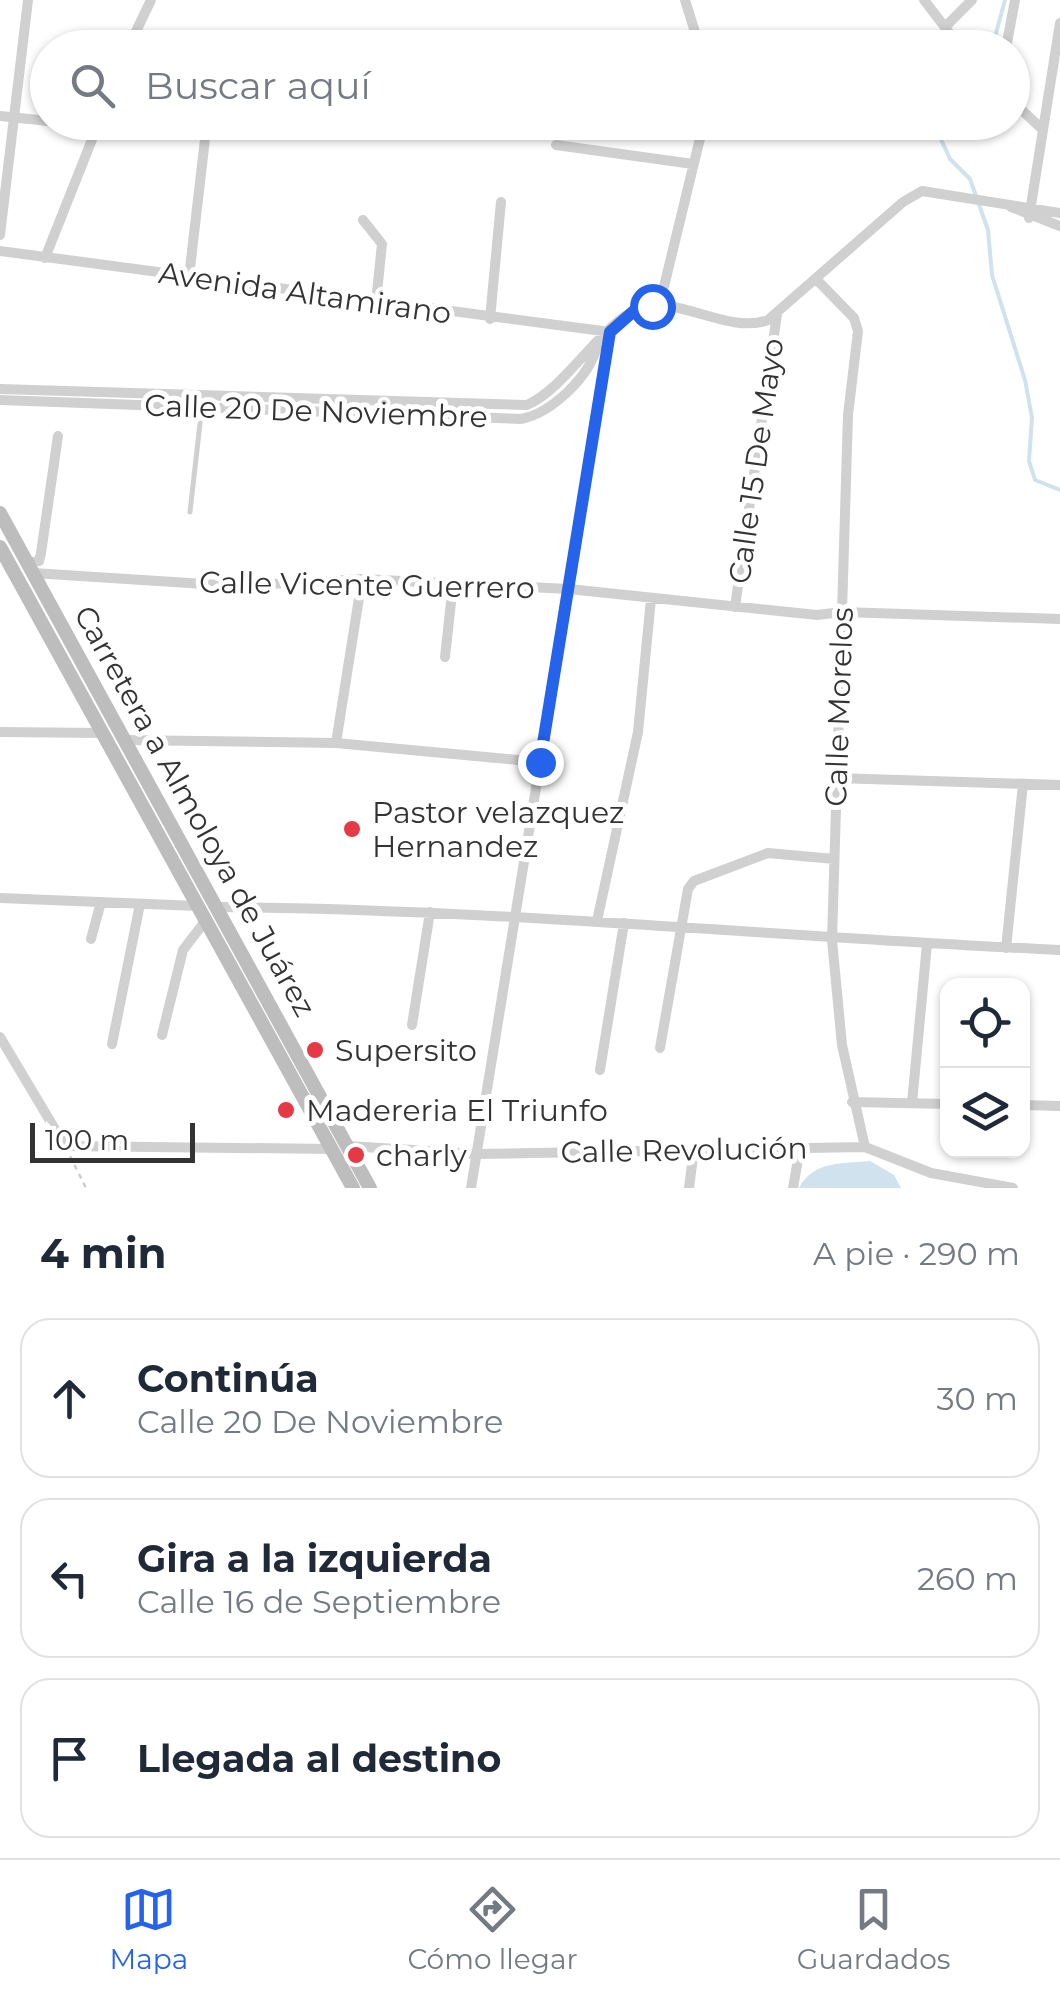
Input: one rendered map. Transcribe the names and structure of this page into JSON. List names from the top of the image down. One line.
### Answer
{"streets":{"main road":["Carretera a Almoloya de Juárez"],"street":["Avenida Altamirano","Calle 20 De Noviembre","Calle 15 De Mayo","Calle Vicente Guerrero","Calle Morelos","Calle Revolución"]},"crossings":[["Avenida Altamirano","Calle 20 De Noviembre"],["Calle 15 De Mayo","Calle Vicente Guerrero"],["Calle Vicente Guerrero","Calle Morelos"],["Calle Vicente Guerrero","Carretera a Almoloya de Juárez"],["Calle Morelos","Calle Revolución"],["Carretera a Almoloya de Juárez","Calle Revolución"]],"places":["Pastor velazquez Hernandez","Supersito","Madereria El Triunfo","charly"],"scale_bar":"100 m","page":{"search":"Buscar aquí","scale":"100 m","heading":["4 min","A pie · 290 m"],"list":[["Continúa","Calle 20 De Noviembre","30 m"],["Gira a la izquierda","Calle 16 de Septiembre","260 m"],"Llegada al destino"],"nav":["Mapa","Cómo llegar","Guardados"]}}
